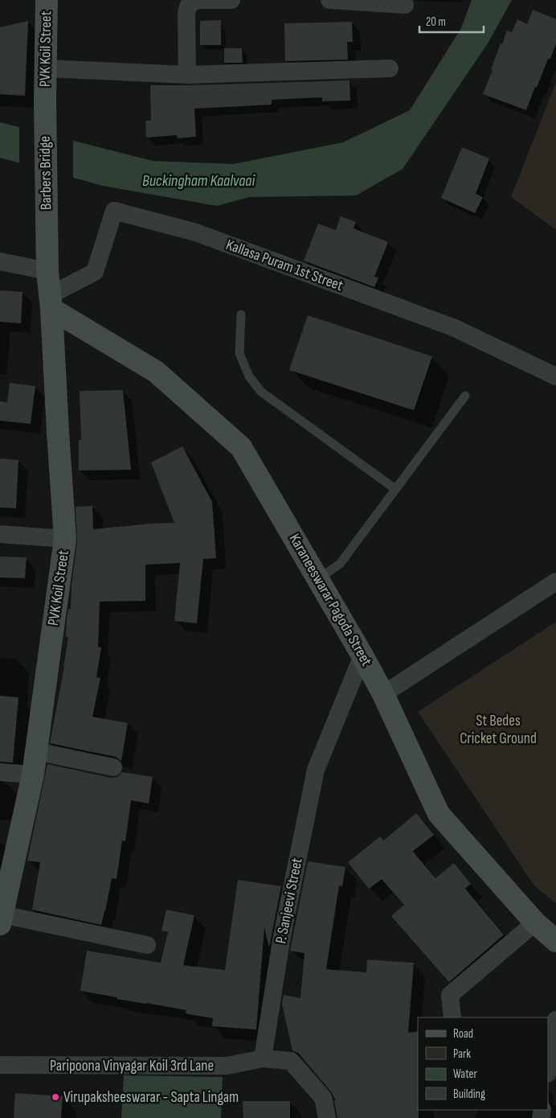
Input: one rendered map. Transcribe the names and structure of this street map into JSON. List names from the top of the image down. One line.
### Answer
{"streets":{"street":["PVK Koil Street","Barbers Bridge","Kallasa Puram 1st Street","Karaneeswarar Pagoda Street","P. Sanjeevi Street","Paripoona Vinyagar Koil 3rd Lane"]},"crossings":[["PVK Koil Street","Barbers Bridge"],["PVK Koil Street","Kallasa Puram 1st Street"],["PVK Koil Street","Karaneeswarar Pagoda Street"],["Kallasa Puram 1st Street","Karaneeswarar Pagoda Street"],["Karaneeswarar Pagoda Street","P. Sanjeevi Street"],["P. Sanjeevi Street","Paripoona Vinyagar Koil 3rd Lane"]],"water":["Buckingham Kaalvaai"],"parks":["St Bedes Cricket Ground"],"places":["Virupaksheeswarar - Sapta Lingam"],"legend":["Road","Park","Water","Building"],"scale_bar":"20 m"}
